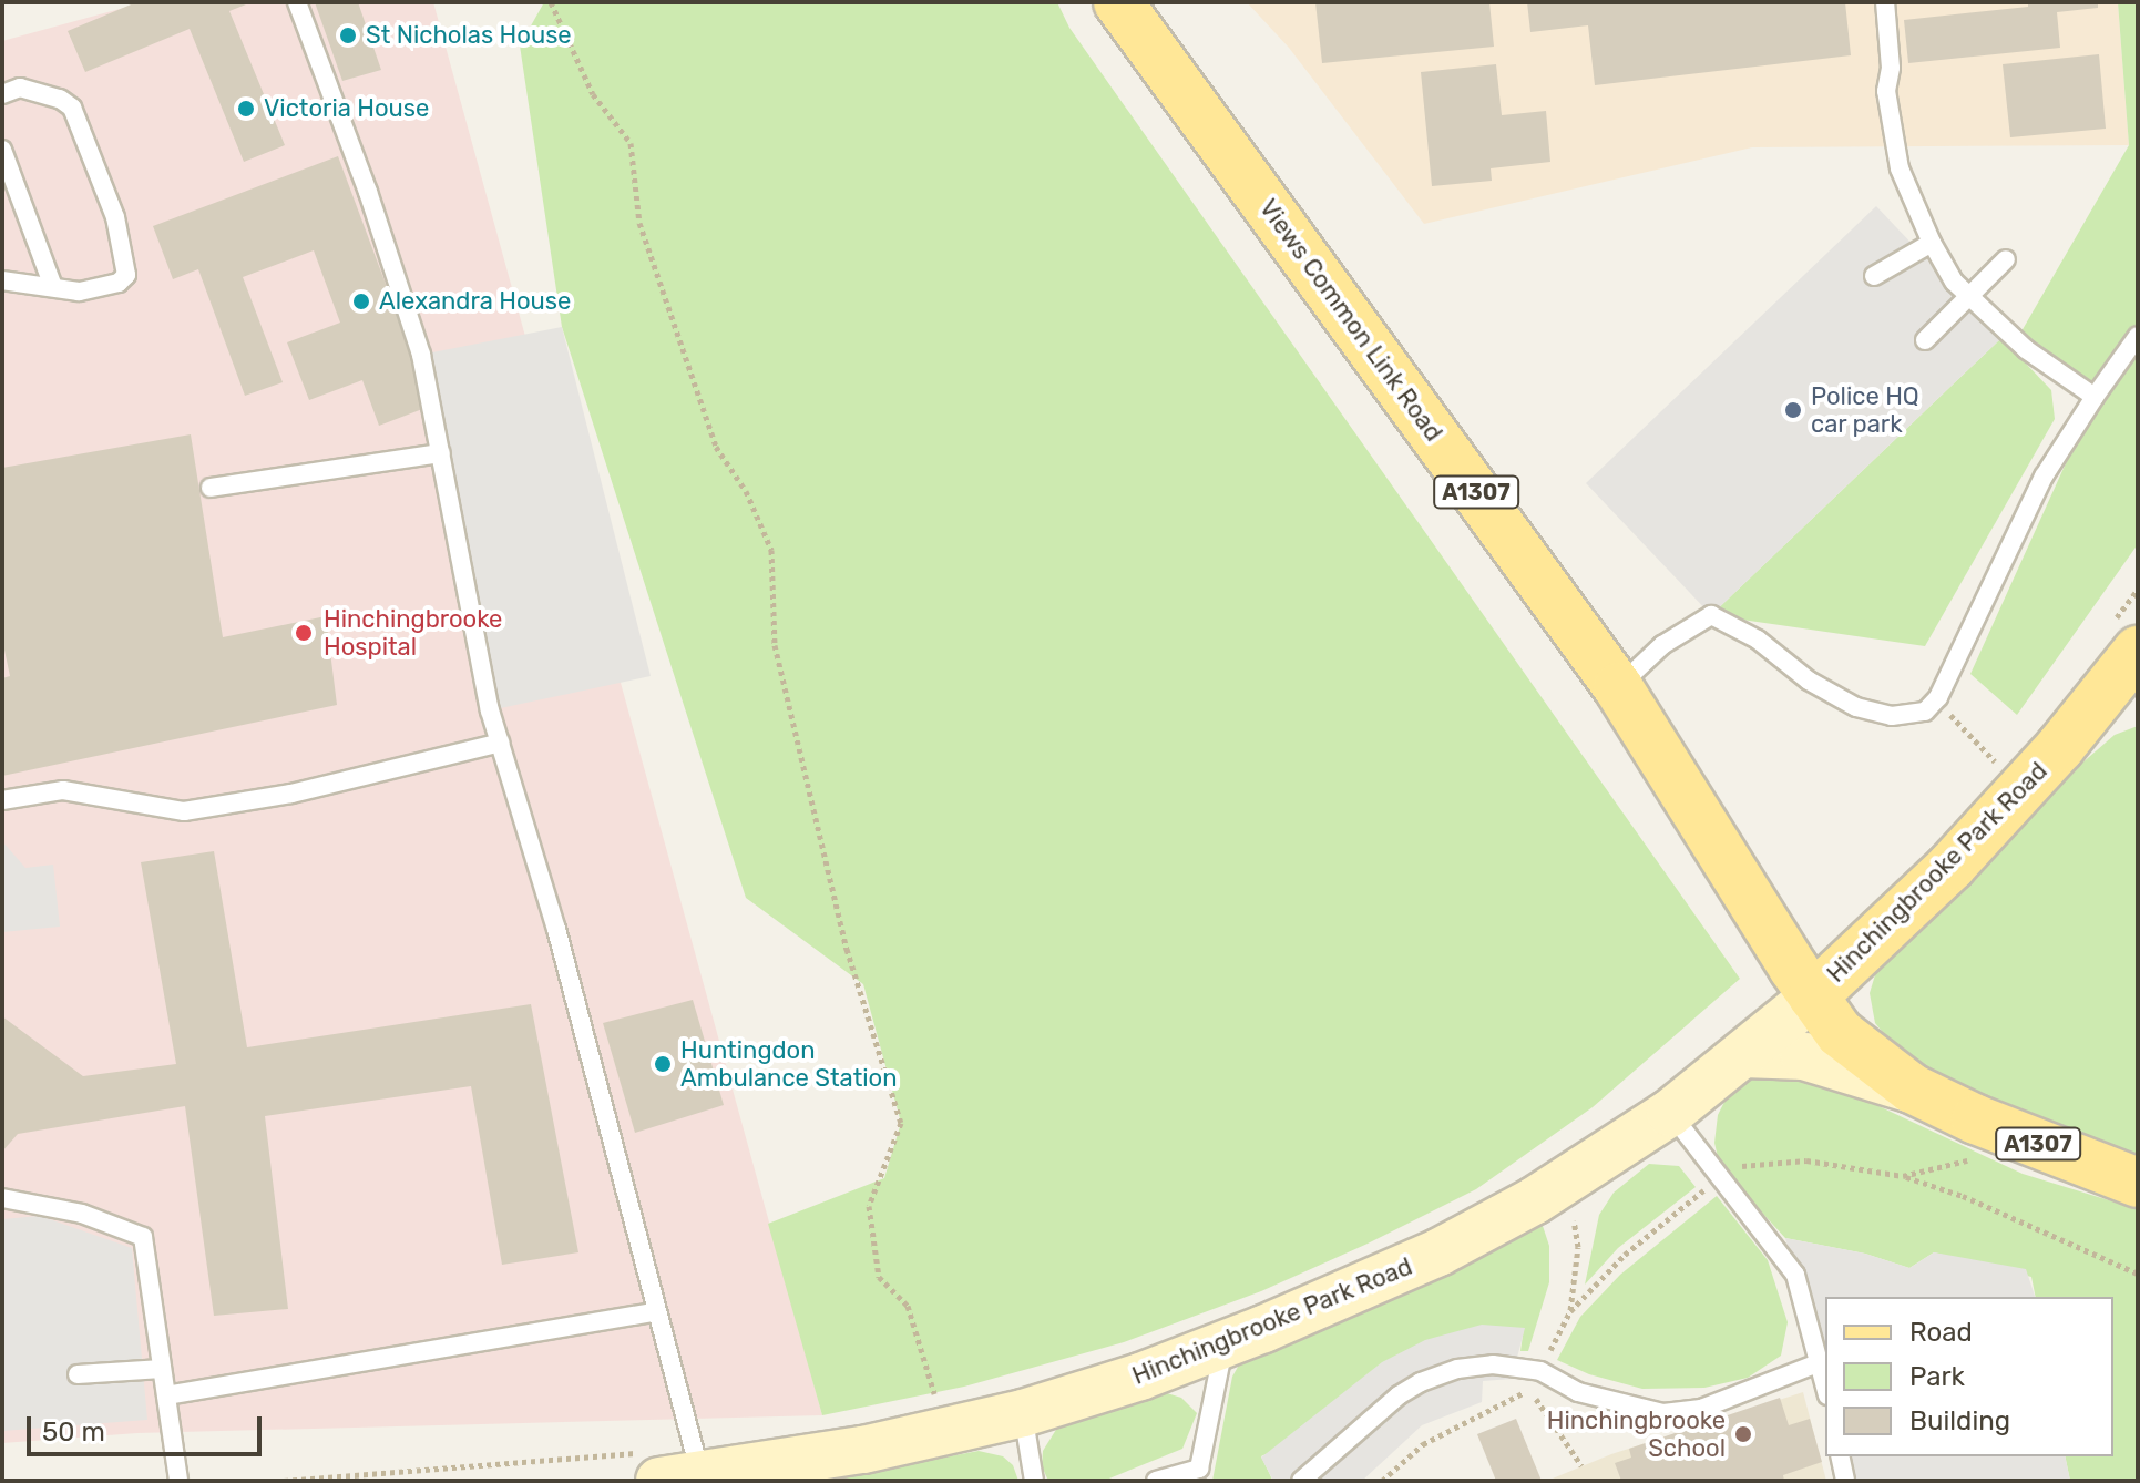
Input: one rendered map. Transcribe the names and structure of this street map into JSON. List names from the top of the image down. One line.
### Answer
{"streets":{"main road":["Views Common Link Road","A1307","Hinchingbrooke Park Road"]},"crossings":[["Views Common Link Road","Hinchingbrooke Park Road"]],"places":["St Nicholas House","Victoria House","Alexandra House","Police HQ car park","Hinchingbrooke Hospital","Huntingdon Ambulance Station","Hinchingbrooke School"],"legend":["Road","Park","Building"],"scale_bar":"50 m"}
